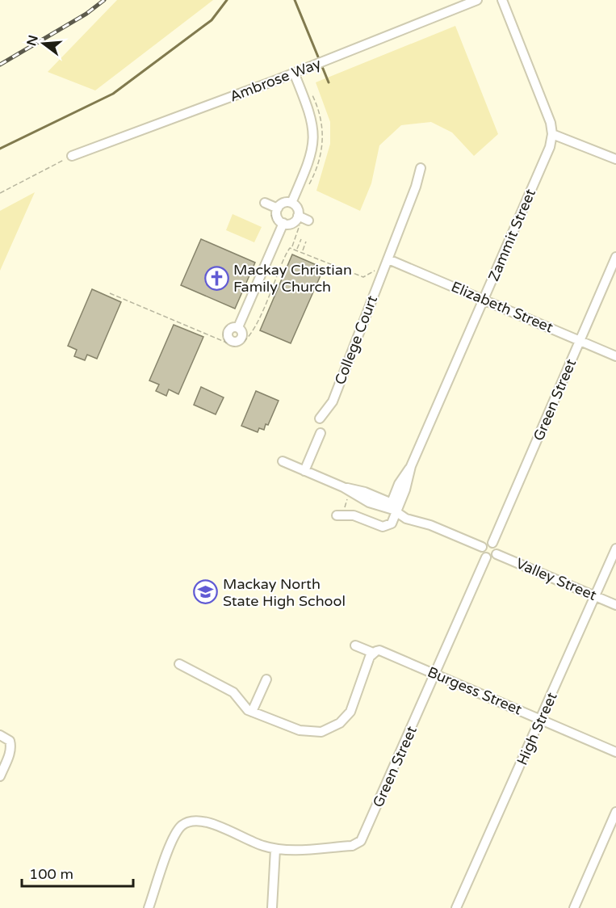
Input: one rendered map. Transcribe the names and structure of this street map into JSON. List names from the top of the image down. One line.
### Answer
{"streets":{"street":["Ambrose Way","Zammit Street","Elizabeth Street","College Court","Green Street","Valley Street","Burgess Street","High Street"]},"crossings":[["Zammit Street","Elizabeth Street"],["Elizabeth Street","College Court"],["Elizabeth Street","Green Street"],["Green Street","Valley Street"],["Green Street","Burgess Street"],["Valley Street","High Street"],["Burgess Street","High Street"]],"places":{"church":["Mackay Christian Family Church"],"school or university":["Mackay North State High School"]},"scale_bar":"100 m","north":"left"}
